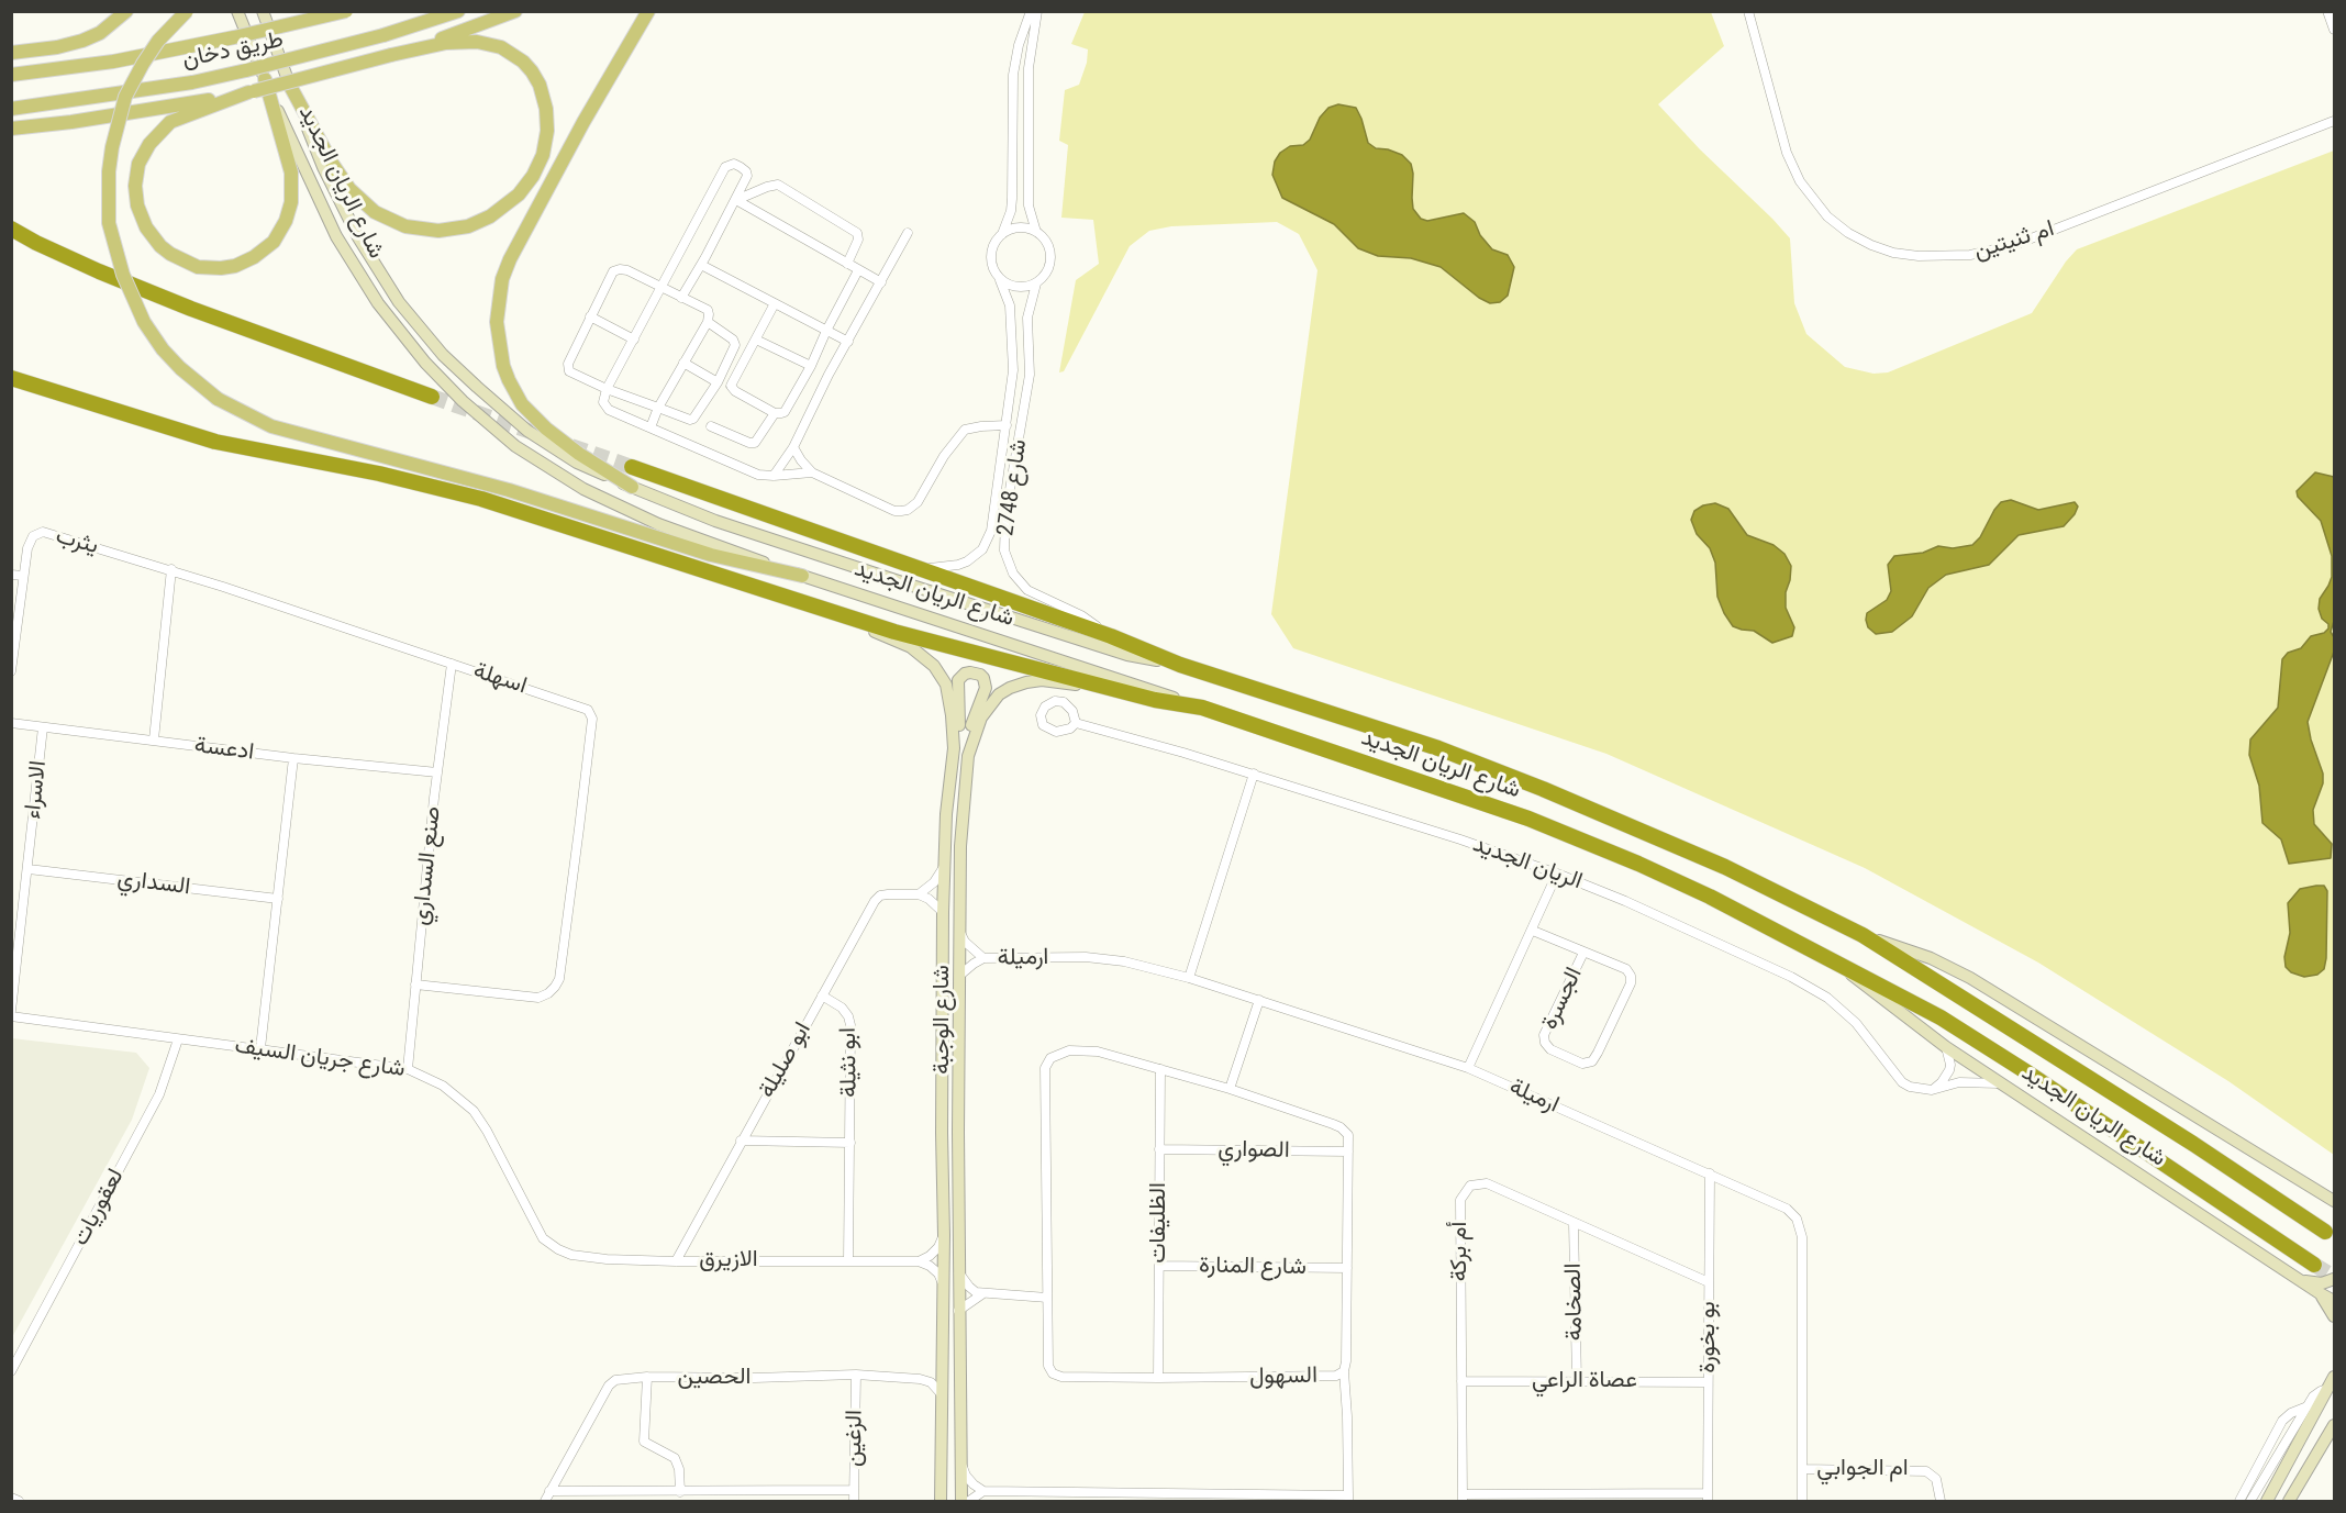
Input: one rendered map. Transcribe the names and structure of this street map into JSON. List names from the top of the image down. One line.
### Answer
{"streets":{"highway":["شارع الريان الجديد"],"main road":["طريق دخان","شارع الوجبة"],"street":["ام ثنيتين","شارع 2748","يثرب","اسهلة","ادعسة","الاسراء","الريان الجديد","صنع السداري","السداري","ارميلة","الجسرة","شارع جريان السيف","ابو صليلة","ابو نثيلة","الصواري","لعقوريات","الظليفات","أم بركة","الازيرق","شارع المنارة","الصخامة","بو بخورة","السهول","الحصين","عصاة الراعي","الزغين","ام الجوابي"]},"crossings":[["شارع الريان الجديد","الريان الجديد"],["يثرب","اسهلة"],["اسهلة","صنع السداري"],["ادعسة","الاسراء"],["ادعسة","صنع السداري"],["الاسراء","السداري"],["صنع السداري","شارع جريان السيف"],["ارميلة","شارع الوجبة"],["ارميلة","بو بخورة"],["ارميلة","ام الجوابي"],["شارع الوجبة","الحصين"],["شارع جريان السيف","لعقوريات"],["شارع جريان السيف","الازيرق"],["ابو صليلة","ابو نثيلة"],["ابو صليلة","الازيرق"],["ابو نثيلة","الازيرق"],["الصواري","الظليفات"],["الصواري","السهول"],["الظليفات","شارع المنارة"],["الظليفات","السهول"],["أم بركة","الصخامة"],["أم بركة","بو بخورة"],["أم بركة","عصاة الراعي"],["شارع المنارة","السهول"],["الصخامة","عصاة الراعي"],["بو بخورة","عصاة الراعي"],["الحصين","الزغين"]]}
